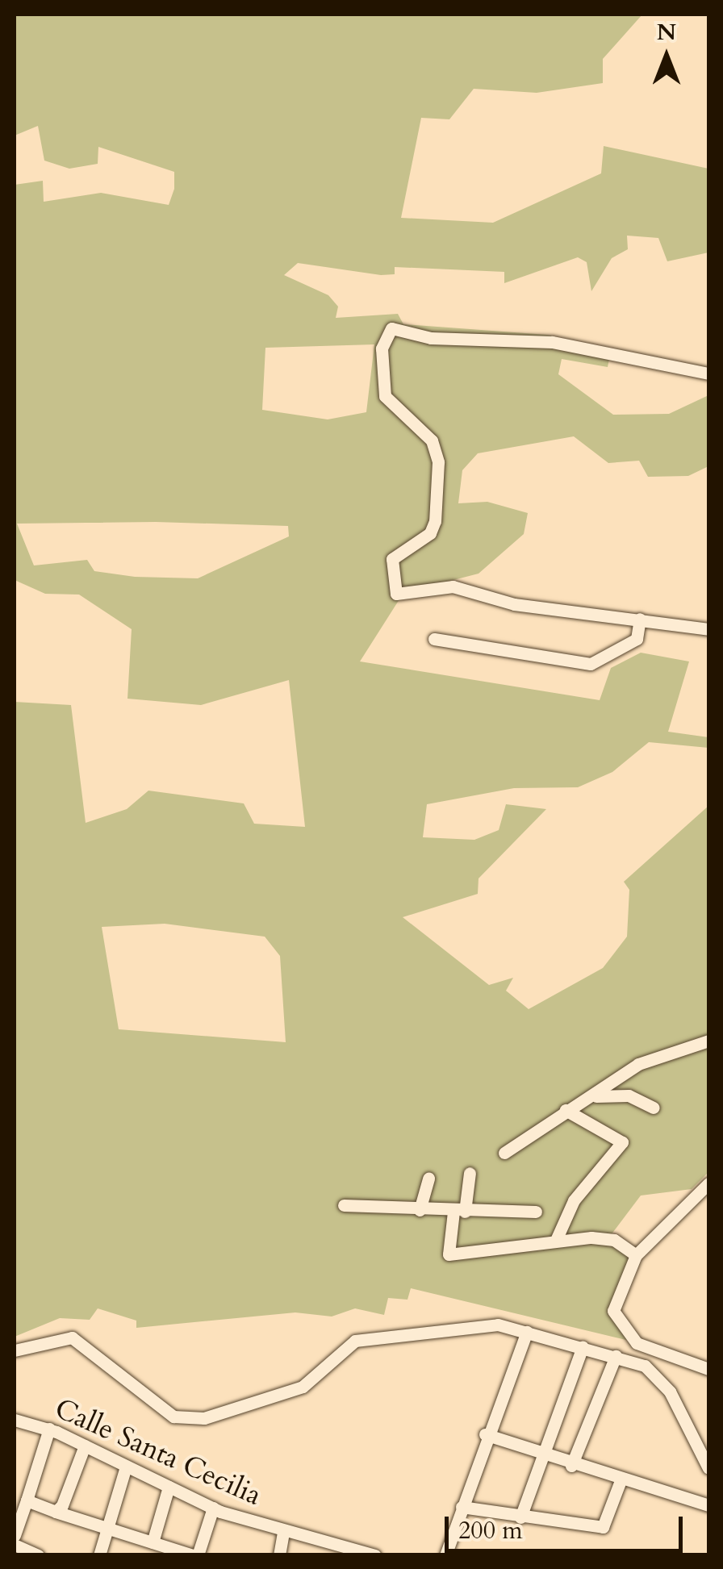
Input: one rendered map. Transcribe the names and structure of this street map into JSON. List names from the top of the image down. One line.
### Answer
{"streets":{"street":["Calle Santa Cecilia"]},"scale_bar":"200 m","north":"top"}
